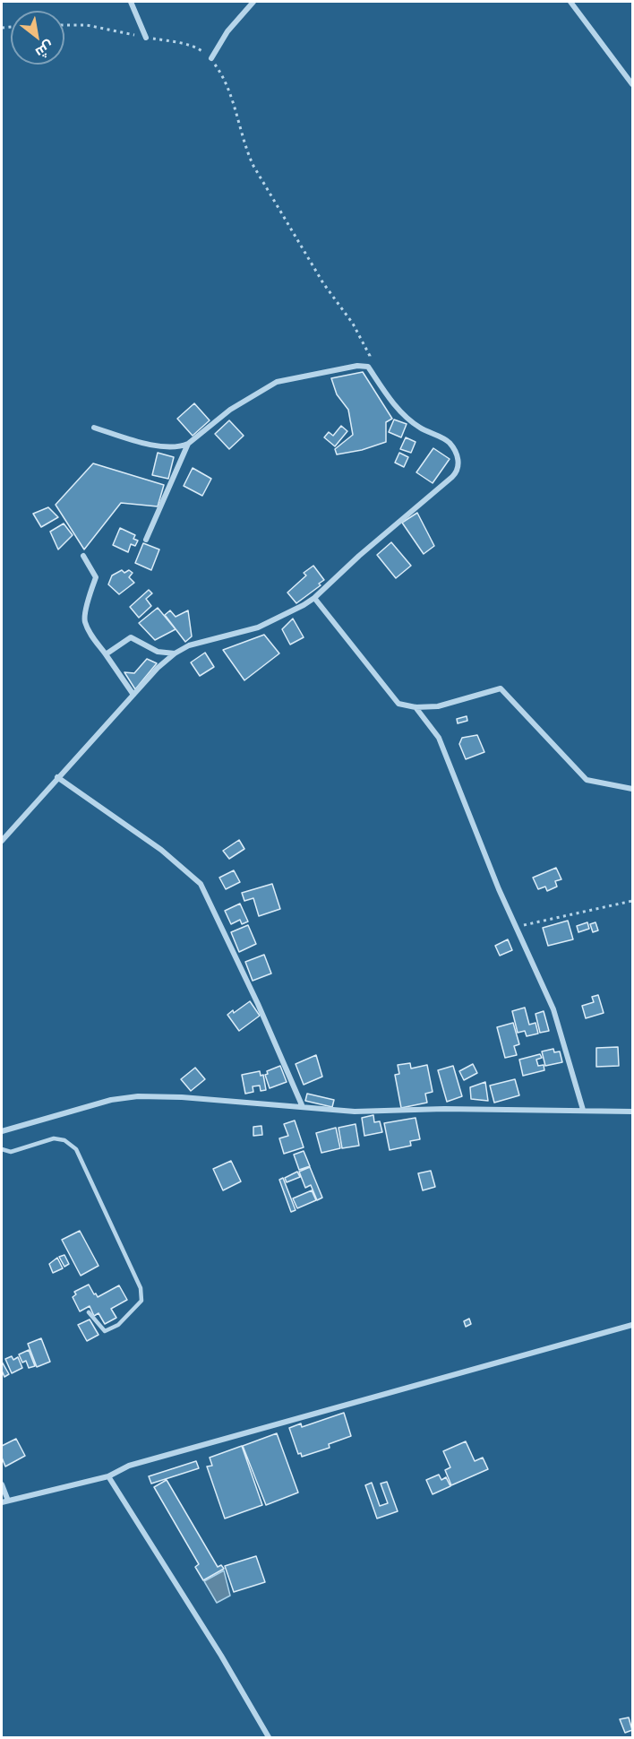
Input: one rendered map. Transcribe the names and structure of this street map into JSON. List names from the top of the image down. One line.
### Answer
{"north":"bottom right"}
